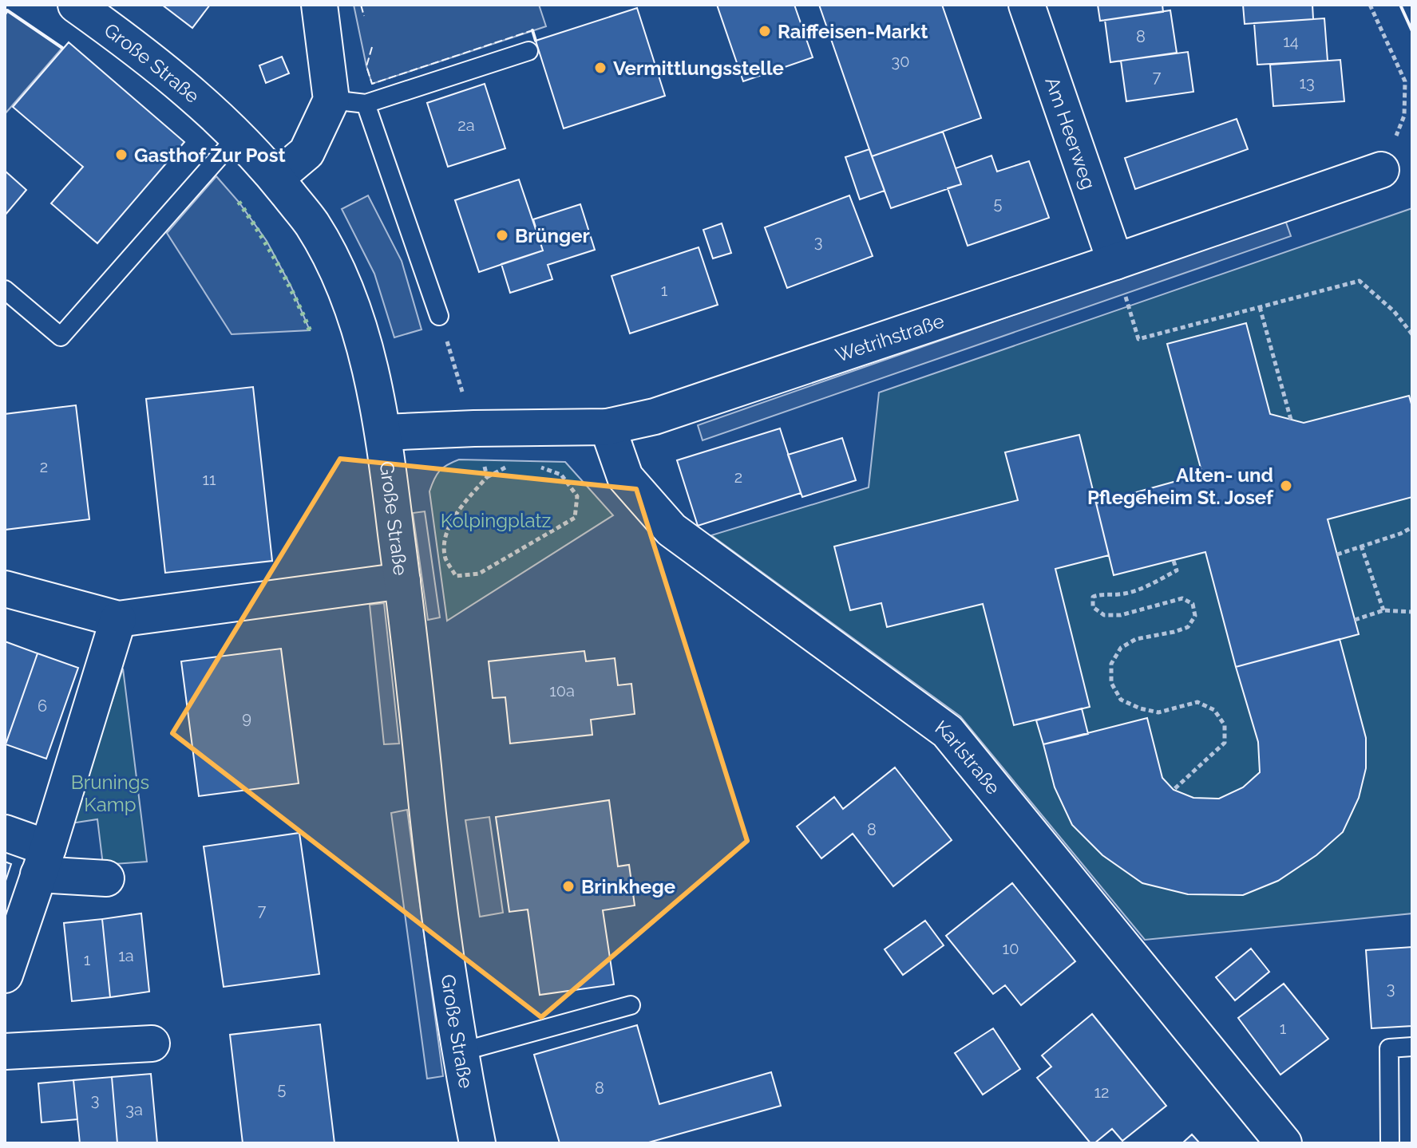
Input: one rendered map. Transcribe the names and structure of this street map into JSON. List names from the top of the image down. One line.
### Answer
{"streets":{"street":["Große Straße","Am Heerweg","Wetrihstraße","Karlstraße"]},"crossings":[["Große Straße","Wetrihstraße"],["Am Heerweg","Wetrihstraße"],["Wetrihstraße","Karlstraße"]],"parks":["Kolpingplatz","Brunings Kamp"],"places":["Raiffeisen-Markt","Vermittlungsstelle","Gasthof Zur Post","Brünger","Alten- und Pflegeheim St. Josef","Brinkhege"],"house_numbers":["8","14","30","7","13","2a","5","3","1","2","2","11","10a","6","9","8","7","10","1a","1","3","1","8","5","12","3","3a"]}
